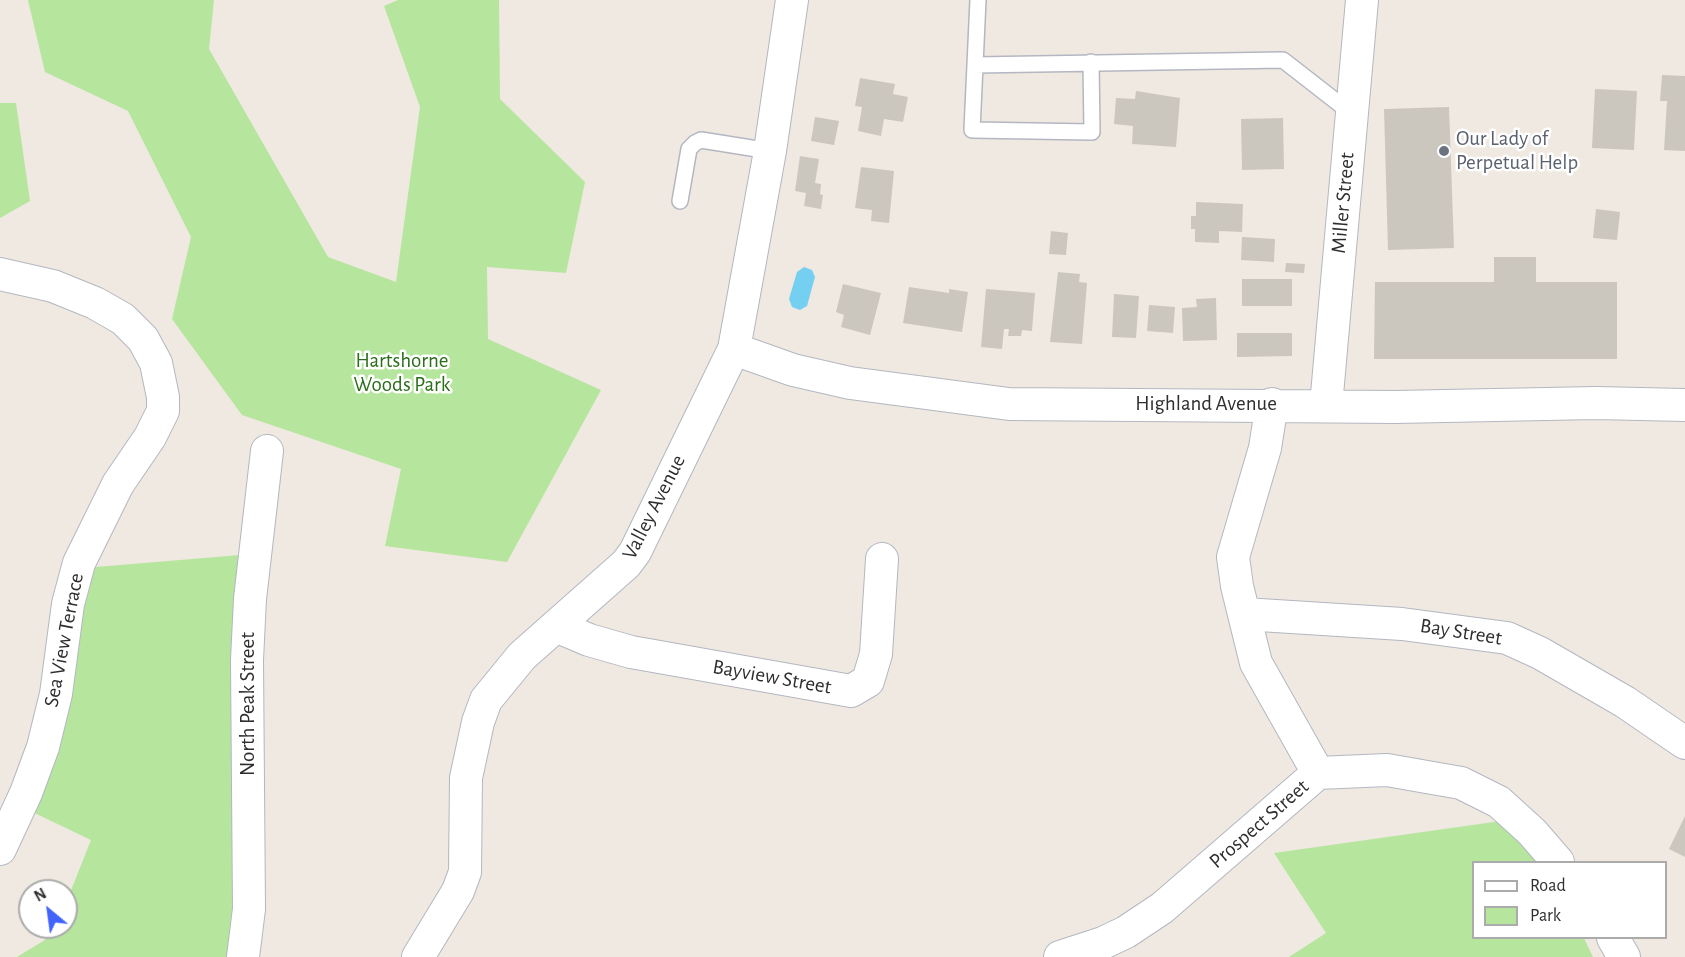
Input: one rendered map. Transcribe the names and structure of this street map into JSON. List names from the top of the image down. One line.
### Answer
{"streets":{"street":["Miller Street","Highland Avenue","Valley Avenue","Bay Street","Sea View Terrace","Bayview Street","North Peak Street","Prospect Street"]},"crossings":[["Miller Street","Highland Avenue"],["Highland Avenue","Valley Avenue"],["Valley Avenue","Bayview Street"]],"parks":["Hartshorne Woods Park"],"places":["Our Lady of Perpetual Help"],"legend":["Road","Park"],"north":"top left"}
